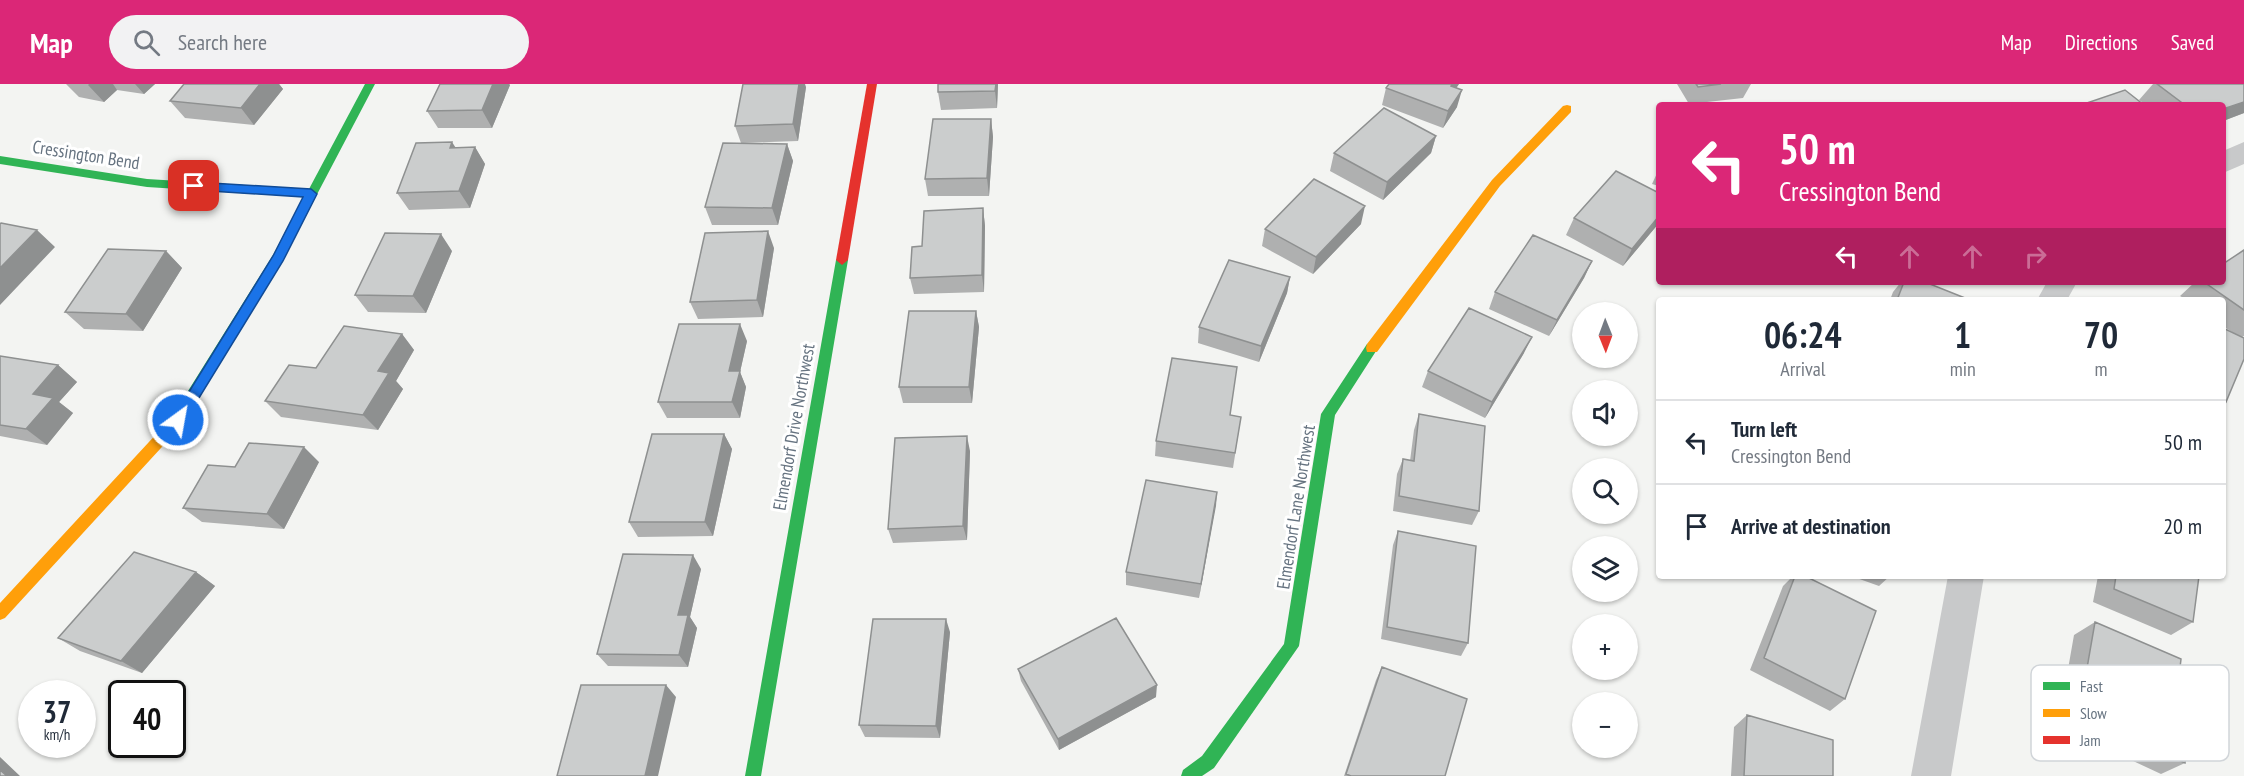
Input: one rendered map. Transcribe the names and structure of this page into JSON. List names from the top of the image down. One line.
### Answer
{"streets":{"street":["Cressington Bend","Elmendorf Drive Northwest","Elmendorf Lane Northwest"]},"legend":["Fast","Slow","Jam"],"north":"bottom","page":{"header":"Map","search":"Search here","nav":["Map","Directions","Saved"],"turn":["50 m","Cressington Bend"],"eta":["06:24","Arrival","1","min","70","m"],"map_buttons":["+","−"],"list":[{"name":"Turn left","note":"Cressington Bend","value":"50 m"},{"name":"Arrive at destination","value":"20 m"}],"speed":"37 km/h","limit":"40"}}
